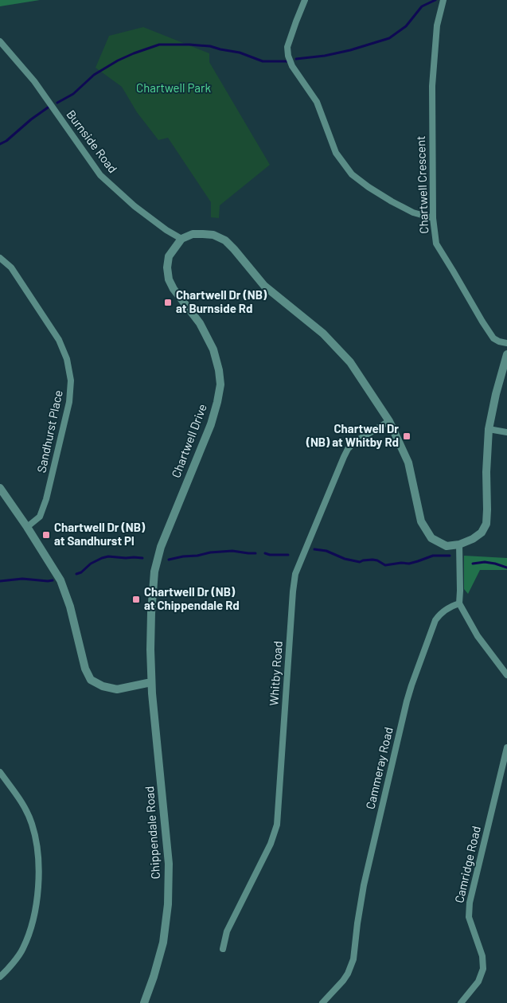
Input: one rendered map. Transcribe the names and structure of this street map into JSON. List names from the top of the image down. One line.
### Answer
{"streets":{"street":["Burnside Road","Chartwell Crescent","Sandhurst Place","Chartwell Drive","Whitby Road","Cammeray Road","Chippendale Road","Camridge Road"]},"crossings":[["Burnside Road","Chartwell Drive"],["Chartwell Drive","Chippendale Road"]],"parks":["Chartwell Park"],"places":{"transit":["Chartwell Dr (NB) at Burnside Rd","Chartwell Dr (NB) at Whitby Rd","Chartwell Dr (NB) at Sandhurst Pl","Chartwell Dr (NB) at Chippendale Rd"]}}
